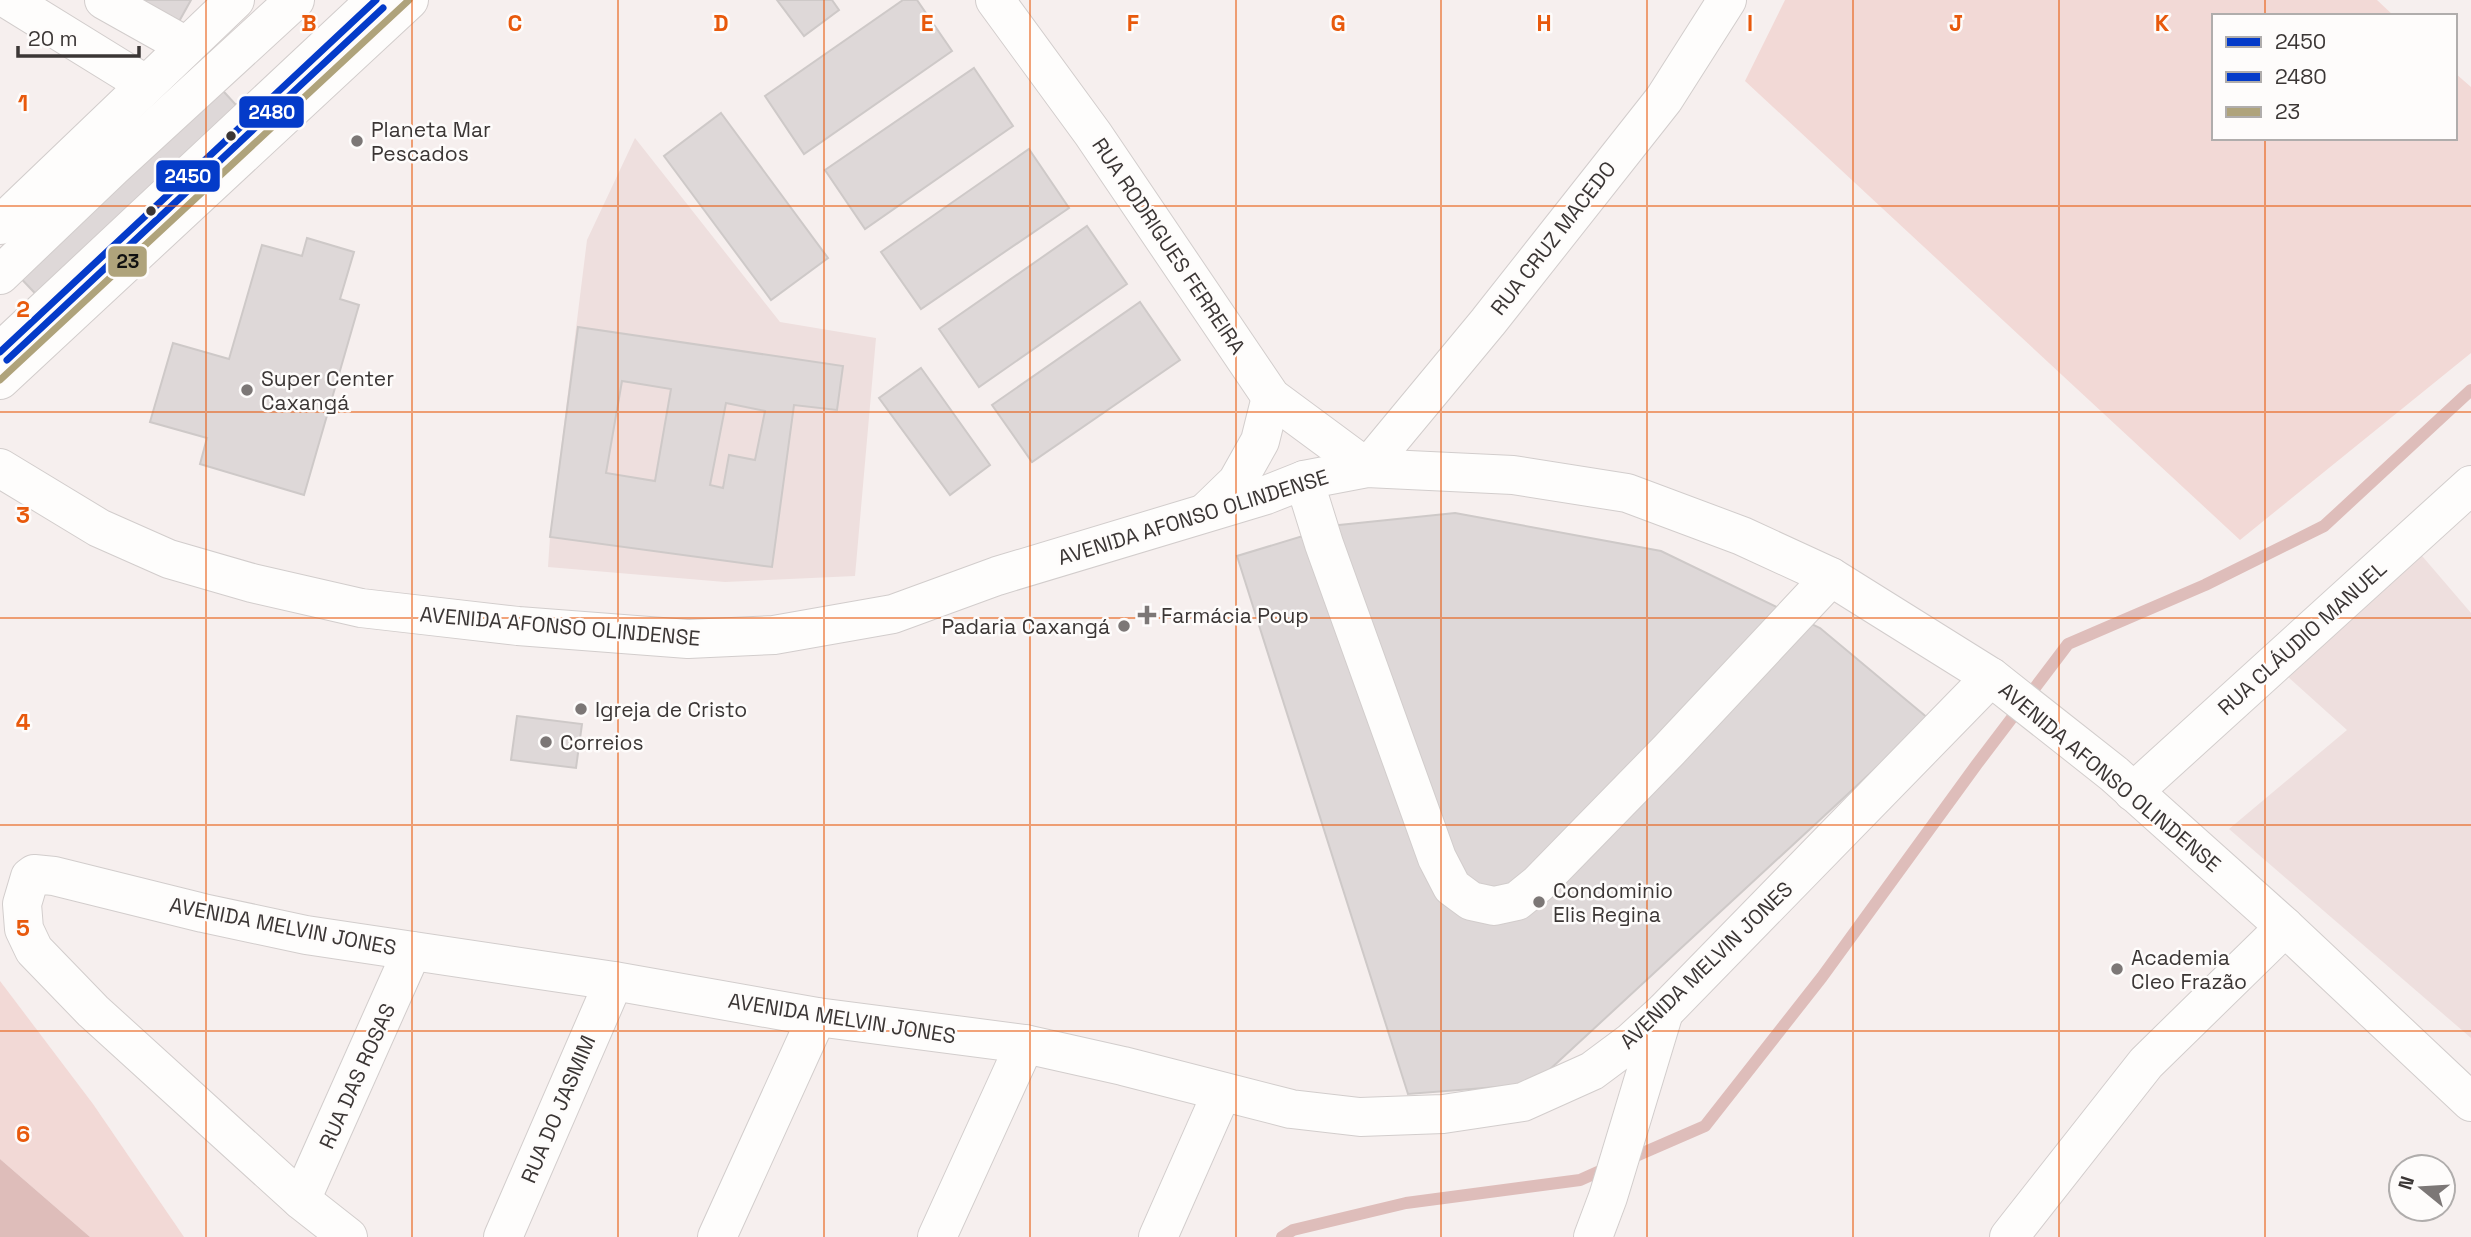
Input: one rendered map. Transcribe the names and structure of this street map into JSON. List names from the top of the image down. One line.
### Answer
{"streets":{"street":["RUA CRUZ MACEDO","RUA RODRIGUES FERREIRA","AVENIDA AFONSO OLINDENSE","RUA CLÁUDIO MANUEL","AVENIDA MELVIN JONES","RUA DAS ROSAS","RUA DO JASMIM"]},"crossings":[["RUA CRUZ MACEDO","RUA RODRIGUES FERREIRA"],["RUA CRUZ MACEDO","AVENIDA AFONSO OLINDENSE"],["RUA RODRIGUES FERREIRA","AVENIDA AFONSO OLINDENSE"],["AVENIDA AFONSO OLINDENSE","RUA CLÁUDIO MANUEL"],["AVENIDA AFONSO OLINDENSE","AVENIDA MELVIN JONES"],["AVENIDA MELVIN JONES","RUA DAS ROSAS"],["AVENIDA MELVIN JONES","RUA DO JASMIM"]],"places":{"other":["Planeta Mar Pescados","Super Center Caxangá","Padaria Caxangá","Igreja de Cristo","Correios","Condominio Elis Regina","Academia Cleo Frazão"],"health":["Farmácia Poup"]},"lines":["transit line 2450","transit line 23","transit line 2480"],"legend":["2450","2480","23"],"scale_bar":"20 m","north":"left","grid":{"columns":["B","C","D","E","F","G","H","I","J","K"],"rows":["1","2","3","4","5","6"]}}
